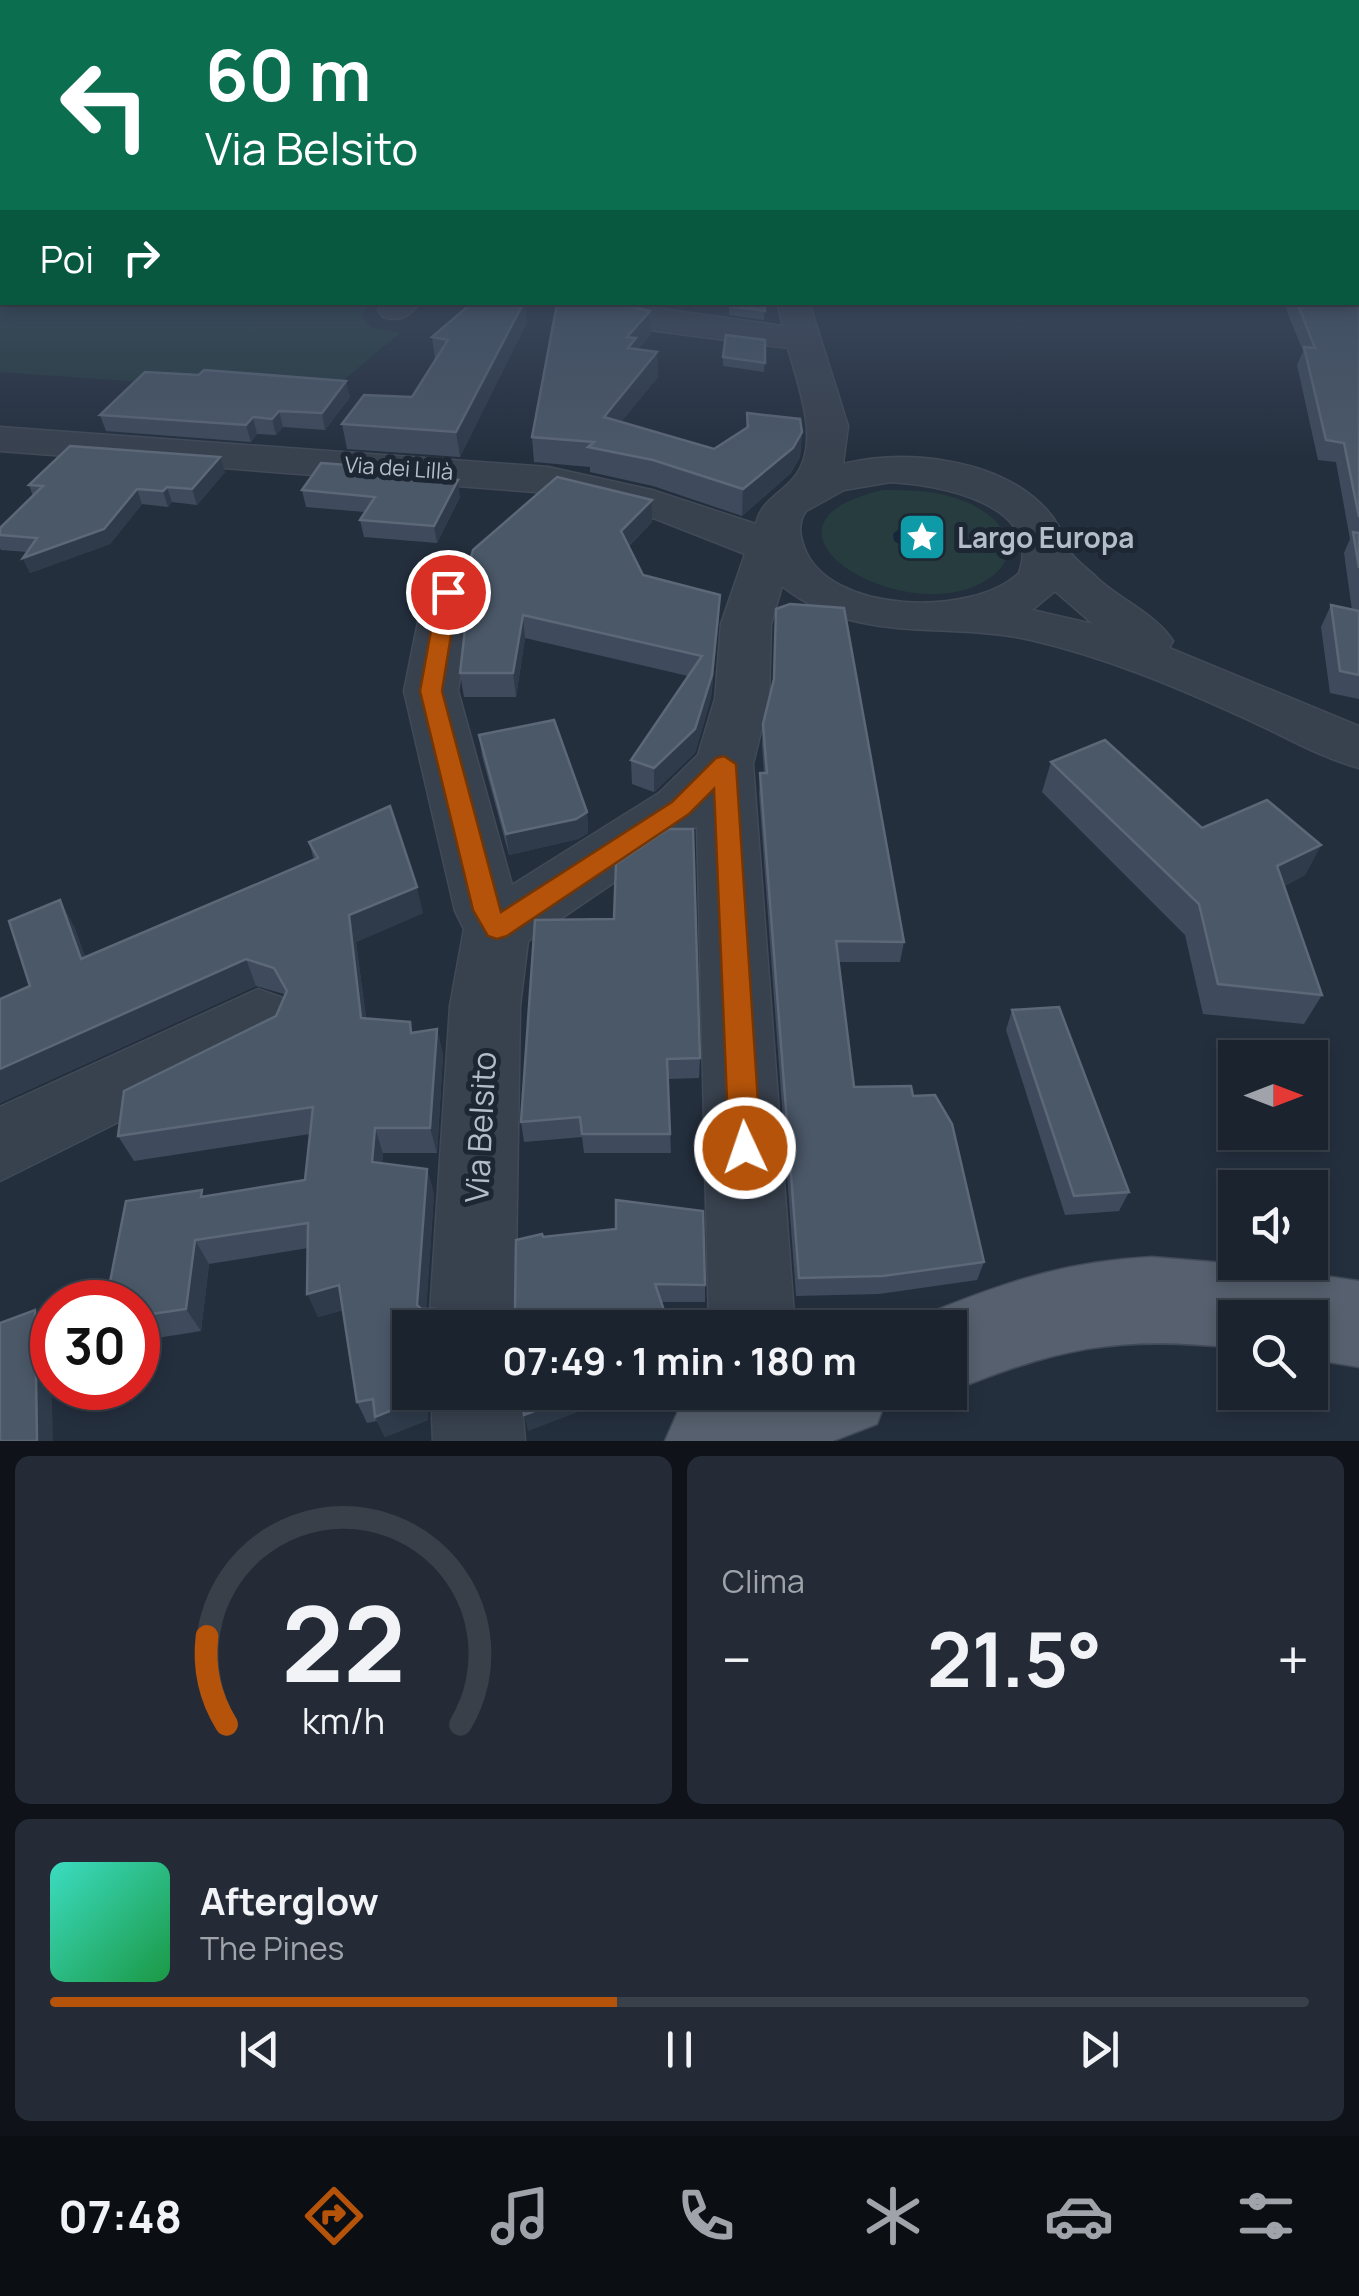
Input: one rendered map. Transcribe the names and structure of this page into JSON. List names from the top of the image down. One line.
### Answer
{"streets":{"street":["Via dei Lillà","Via Belsito"]},"places":{"place":["Largo Europa"]},"north":"right","page":{"turn":["60 m","Via Belsito"],"then":"Poi","limit":"30","trip":"07:49 · 1 min · 180 m","tile":"Clima","heat":["−","21.5°","+"],"song":["Afterglow","The Pines"],"tabs":"07:48","gauge":["22","km/h"]}}
